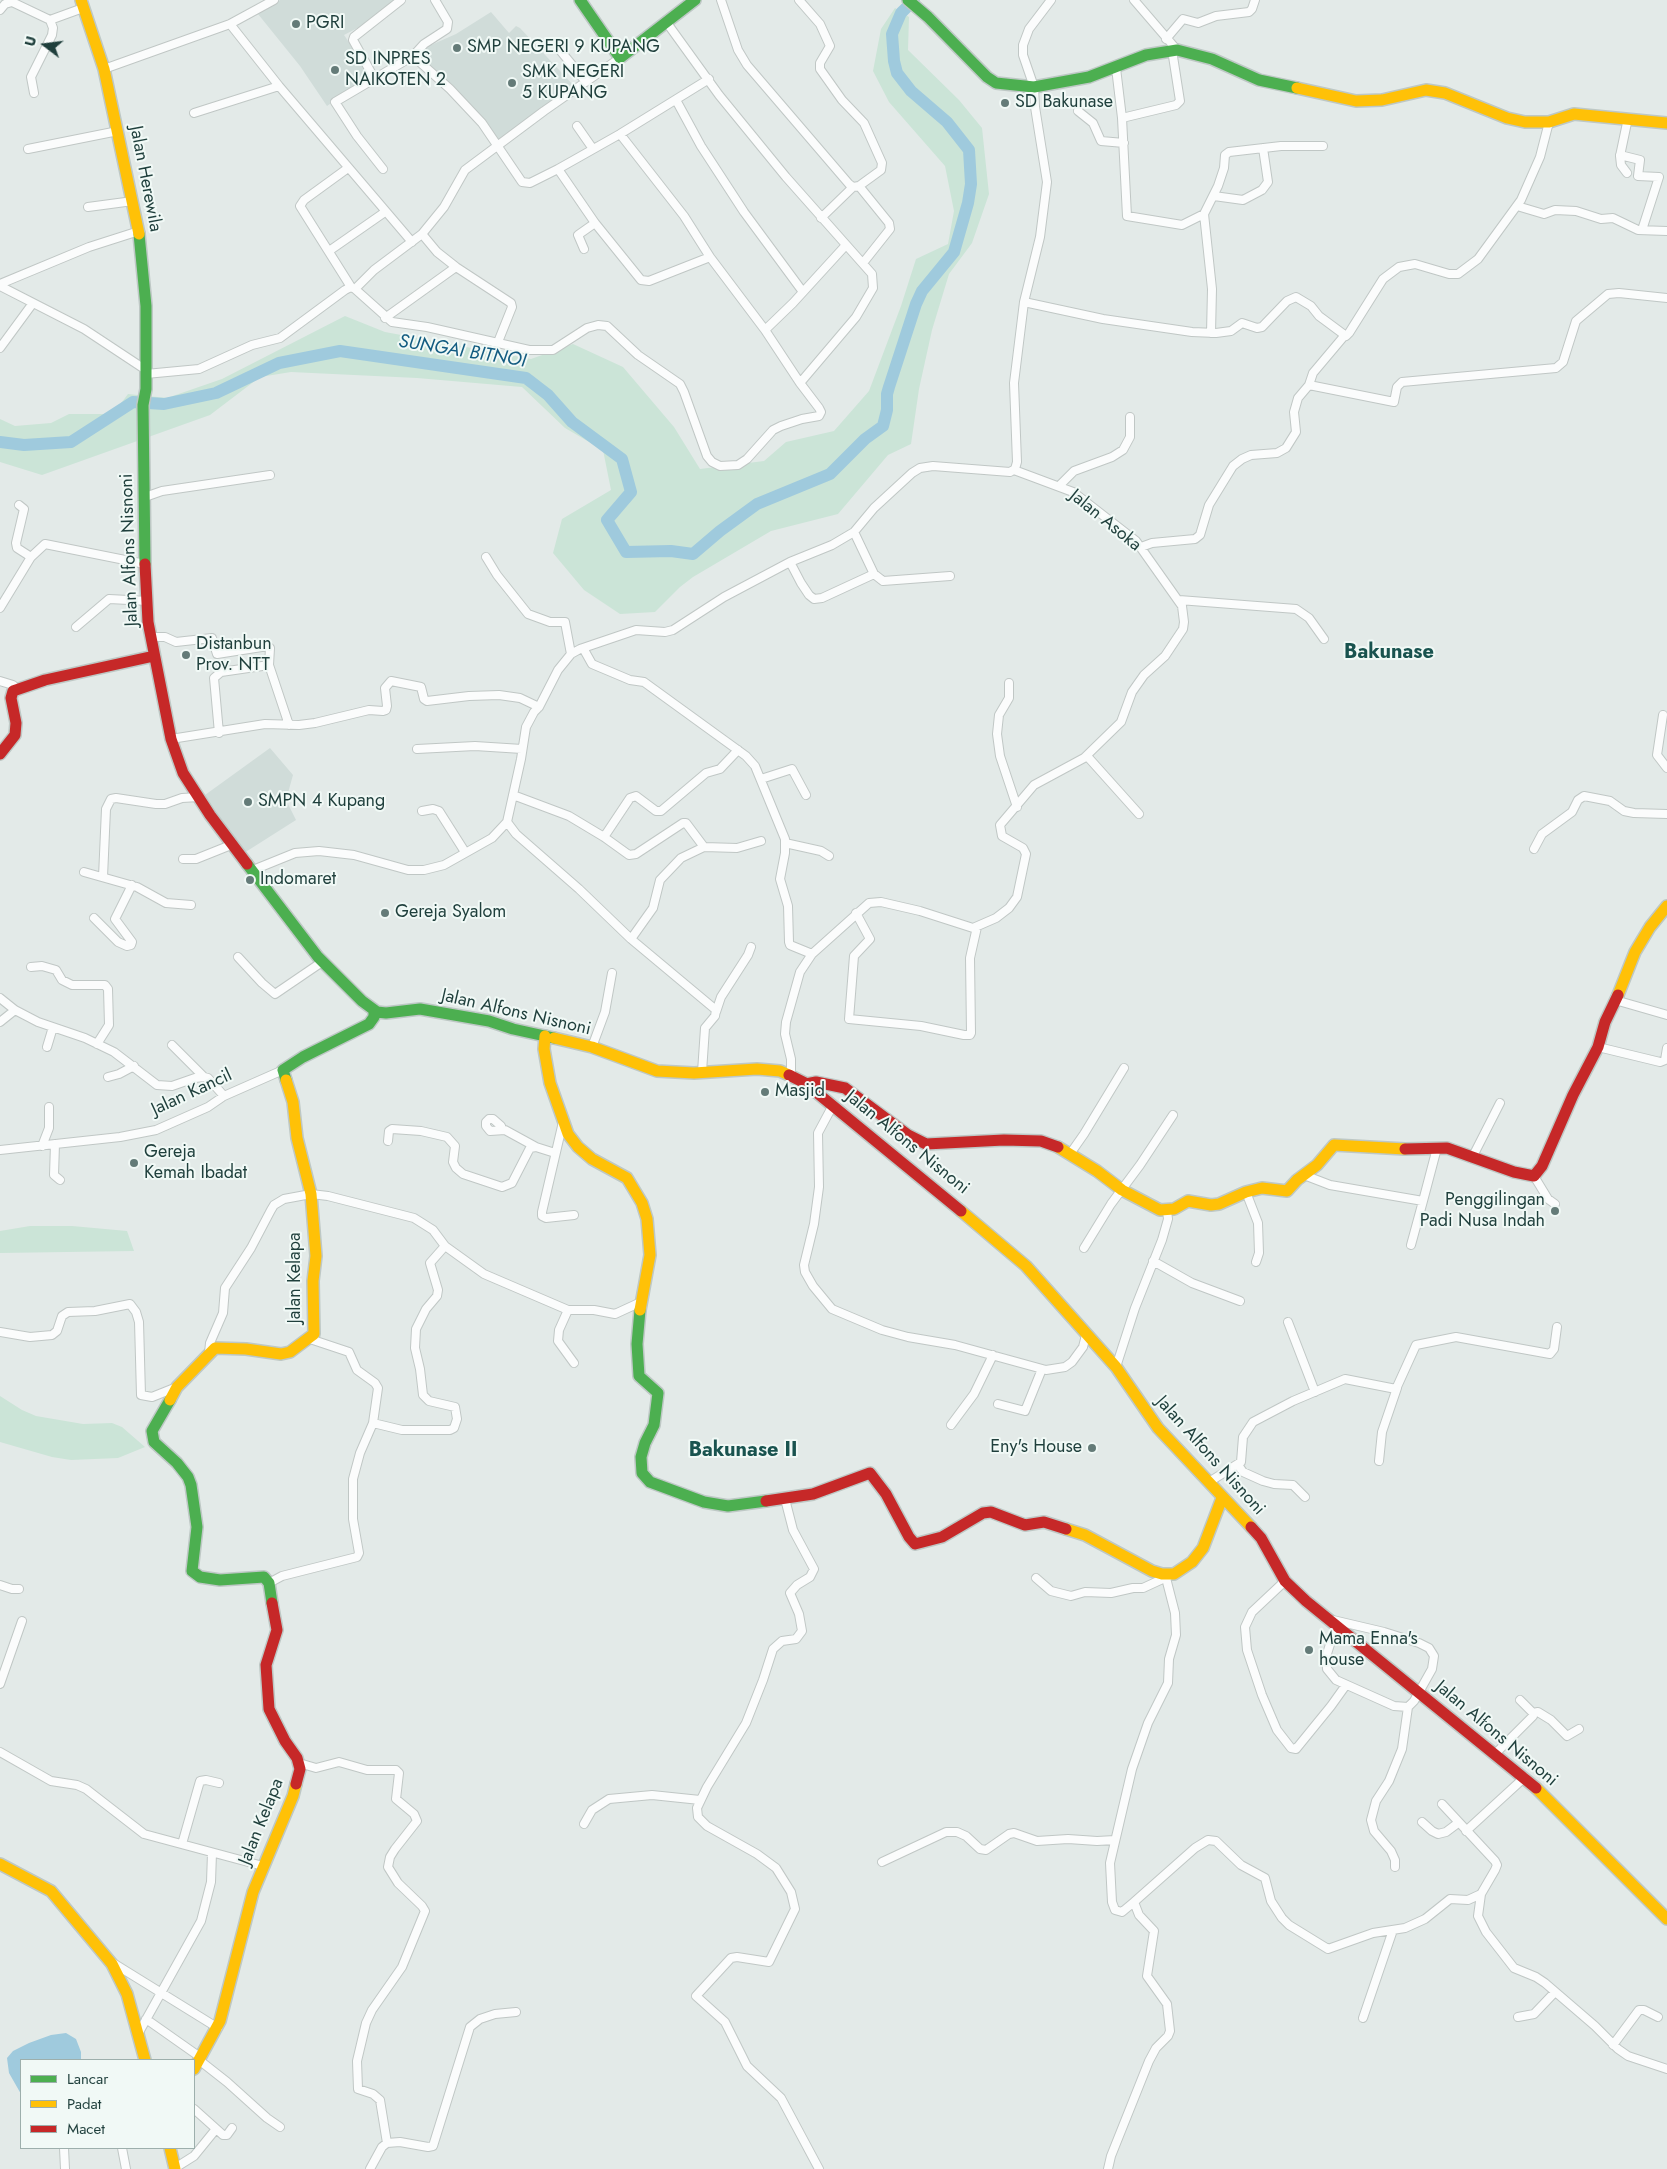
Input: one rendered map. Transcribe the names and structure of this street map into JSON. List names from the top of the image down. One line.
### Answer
{"streets":{"street":["Jalan Herewila","Jalan Asoka","Jalan Alfons Nisnoni","Jalan Kancil","Jalan Kelapa"]},"crossings":[["Jalan Herewila","Jalan Alfons Nisnoni"],["Jalan Alfons Nisnoni","Jalan Kancil"],["Jalan Kancil","Jalan Kelapa"]],"districts":["Bakunase","Bakunase II"],"water":["SUNGAI BITNOI"],"places":["PGRI","SMP NEGERI 9 KUPANG","SD INPRES NAIKOTEN 2","SMK NEGERI 5 KUPANG","SD Bakunase","Distanbun Prov. NTT","SMPN 4 Kupang","Indomaret","Gereja Syalom","Masjid","Gereja Kemah Ibadat","Penggilingan Padi Nusa Indah","Eny's House","Mama Enna's house"],"legend":["Lancar","Padat","Macet"],"north":"left"}
